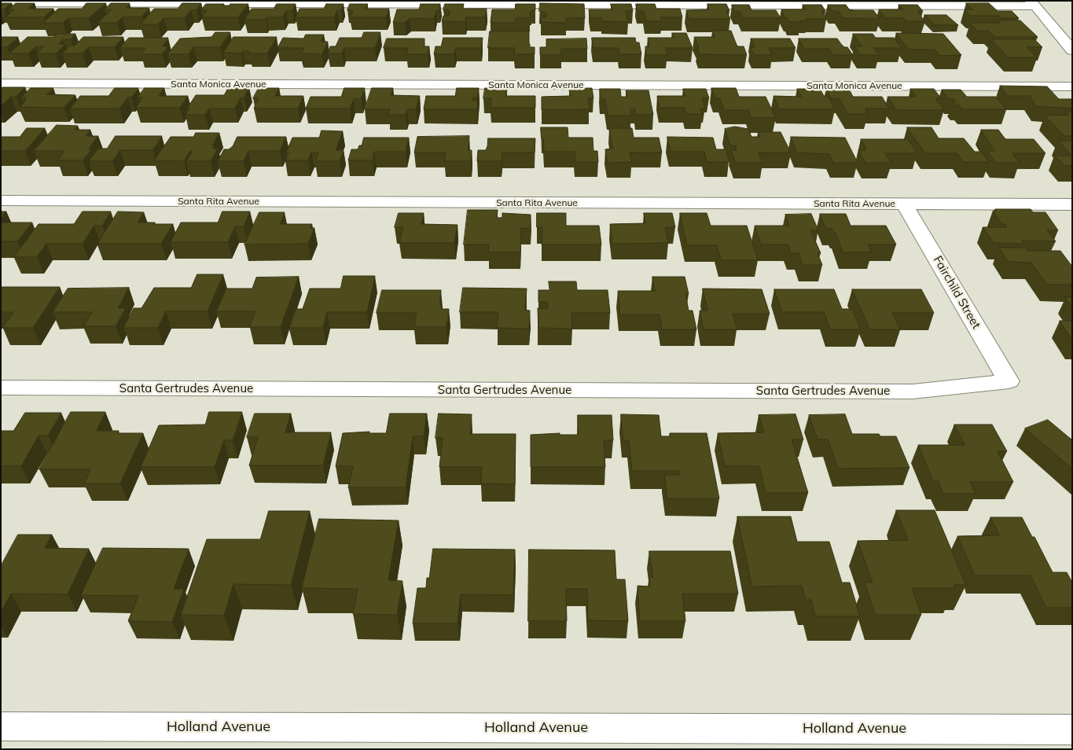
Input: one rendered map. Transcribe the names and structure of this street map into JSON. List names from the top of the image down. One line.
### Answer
{"streets":{"street":["Santa Monica Avenue","Santa Rita Avenue","Fairchild Street","Santa Gertrudes Avenue","Holland Avenue"]},"crossings":[["Santa Rita Avenue","Fairchild Street"],["Fairchild Street","Santa Gertrudes Avenue"]]}
